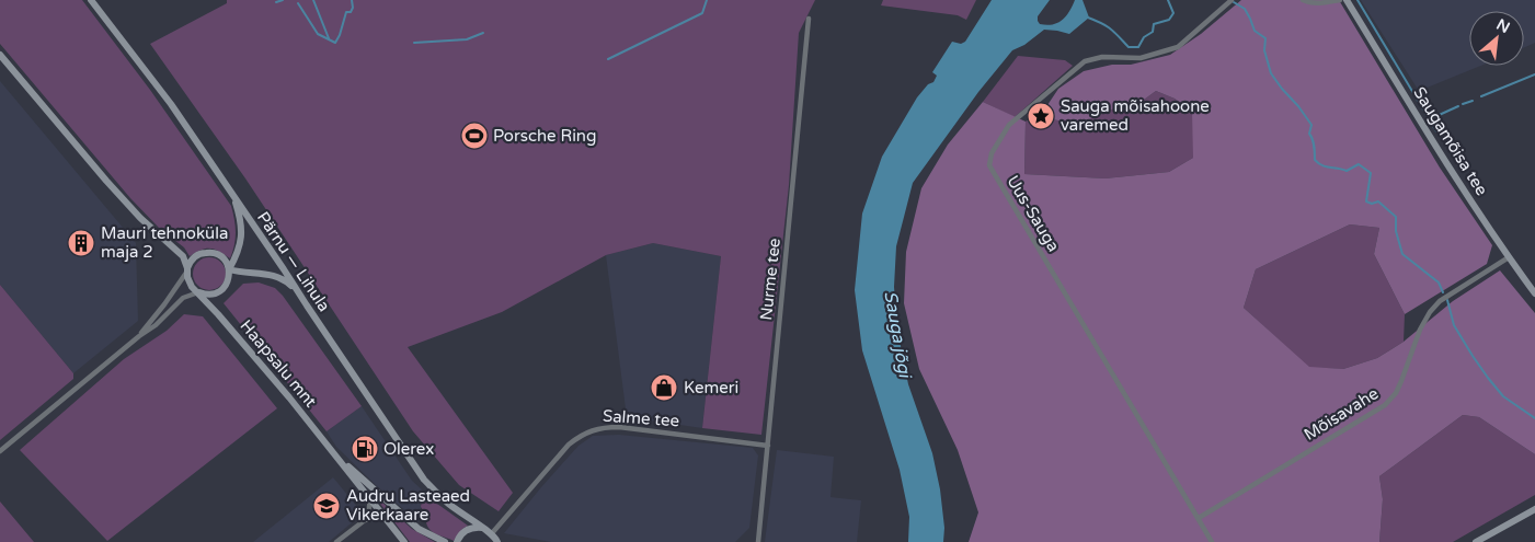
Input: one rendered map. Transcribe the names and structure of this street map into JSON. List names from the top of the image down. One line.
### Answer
{"streets":{"main road":["Saugamõisa tee","Pärnu — Lihula","Haapsalu mnt"],"street":["Uus-Sauga","Nurme tee","Mõisavahe","Salme tee"]},"crossings":[["Saugamõisa tee","Mõisavahe"],["Uus-Sauga","Mõisavahe"],["Pärnu — Lihula","Salme tee"],["Nurme tee","Salme tee"]],"water":["Sauga jõgi"],"places":{"place":["Sauga mõisahoone varemed"],"sports":["Porsche Ring"],"building":["Mauri tehnoküla maja 2"],"shop":["Kemeri"],"fuel station":["Olerex"],"school or university":["Audru Lasteaed Vikerkaare"]},"north":"top right"}
